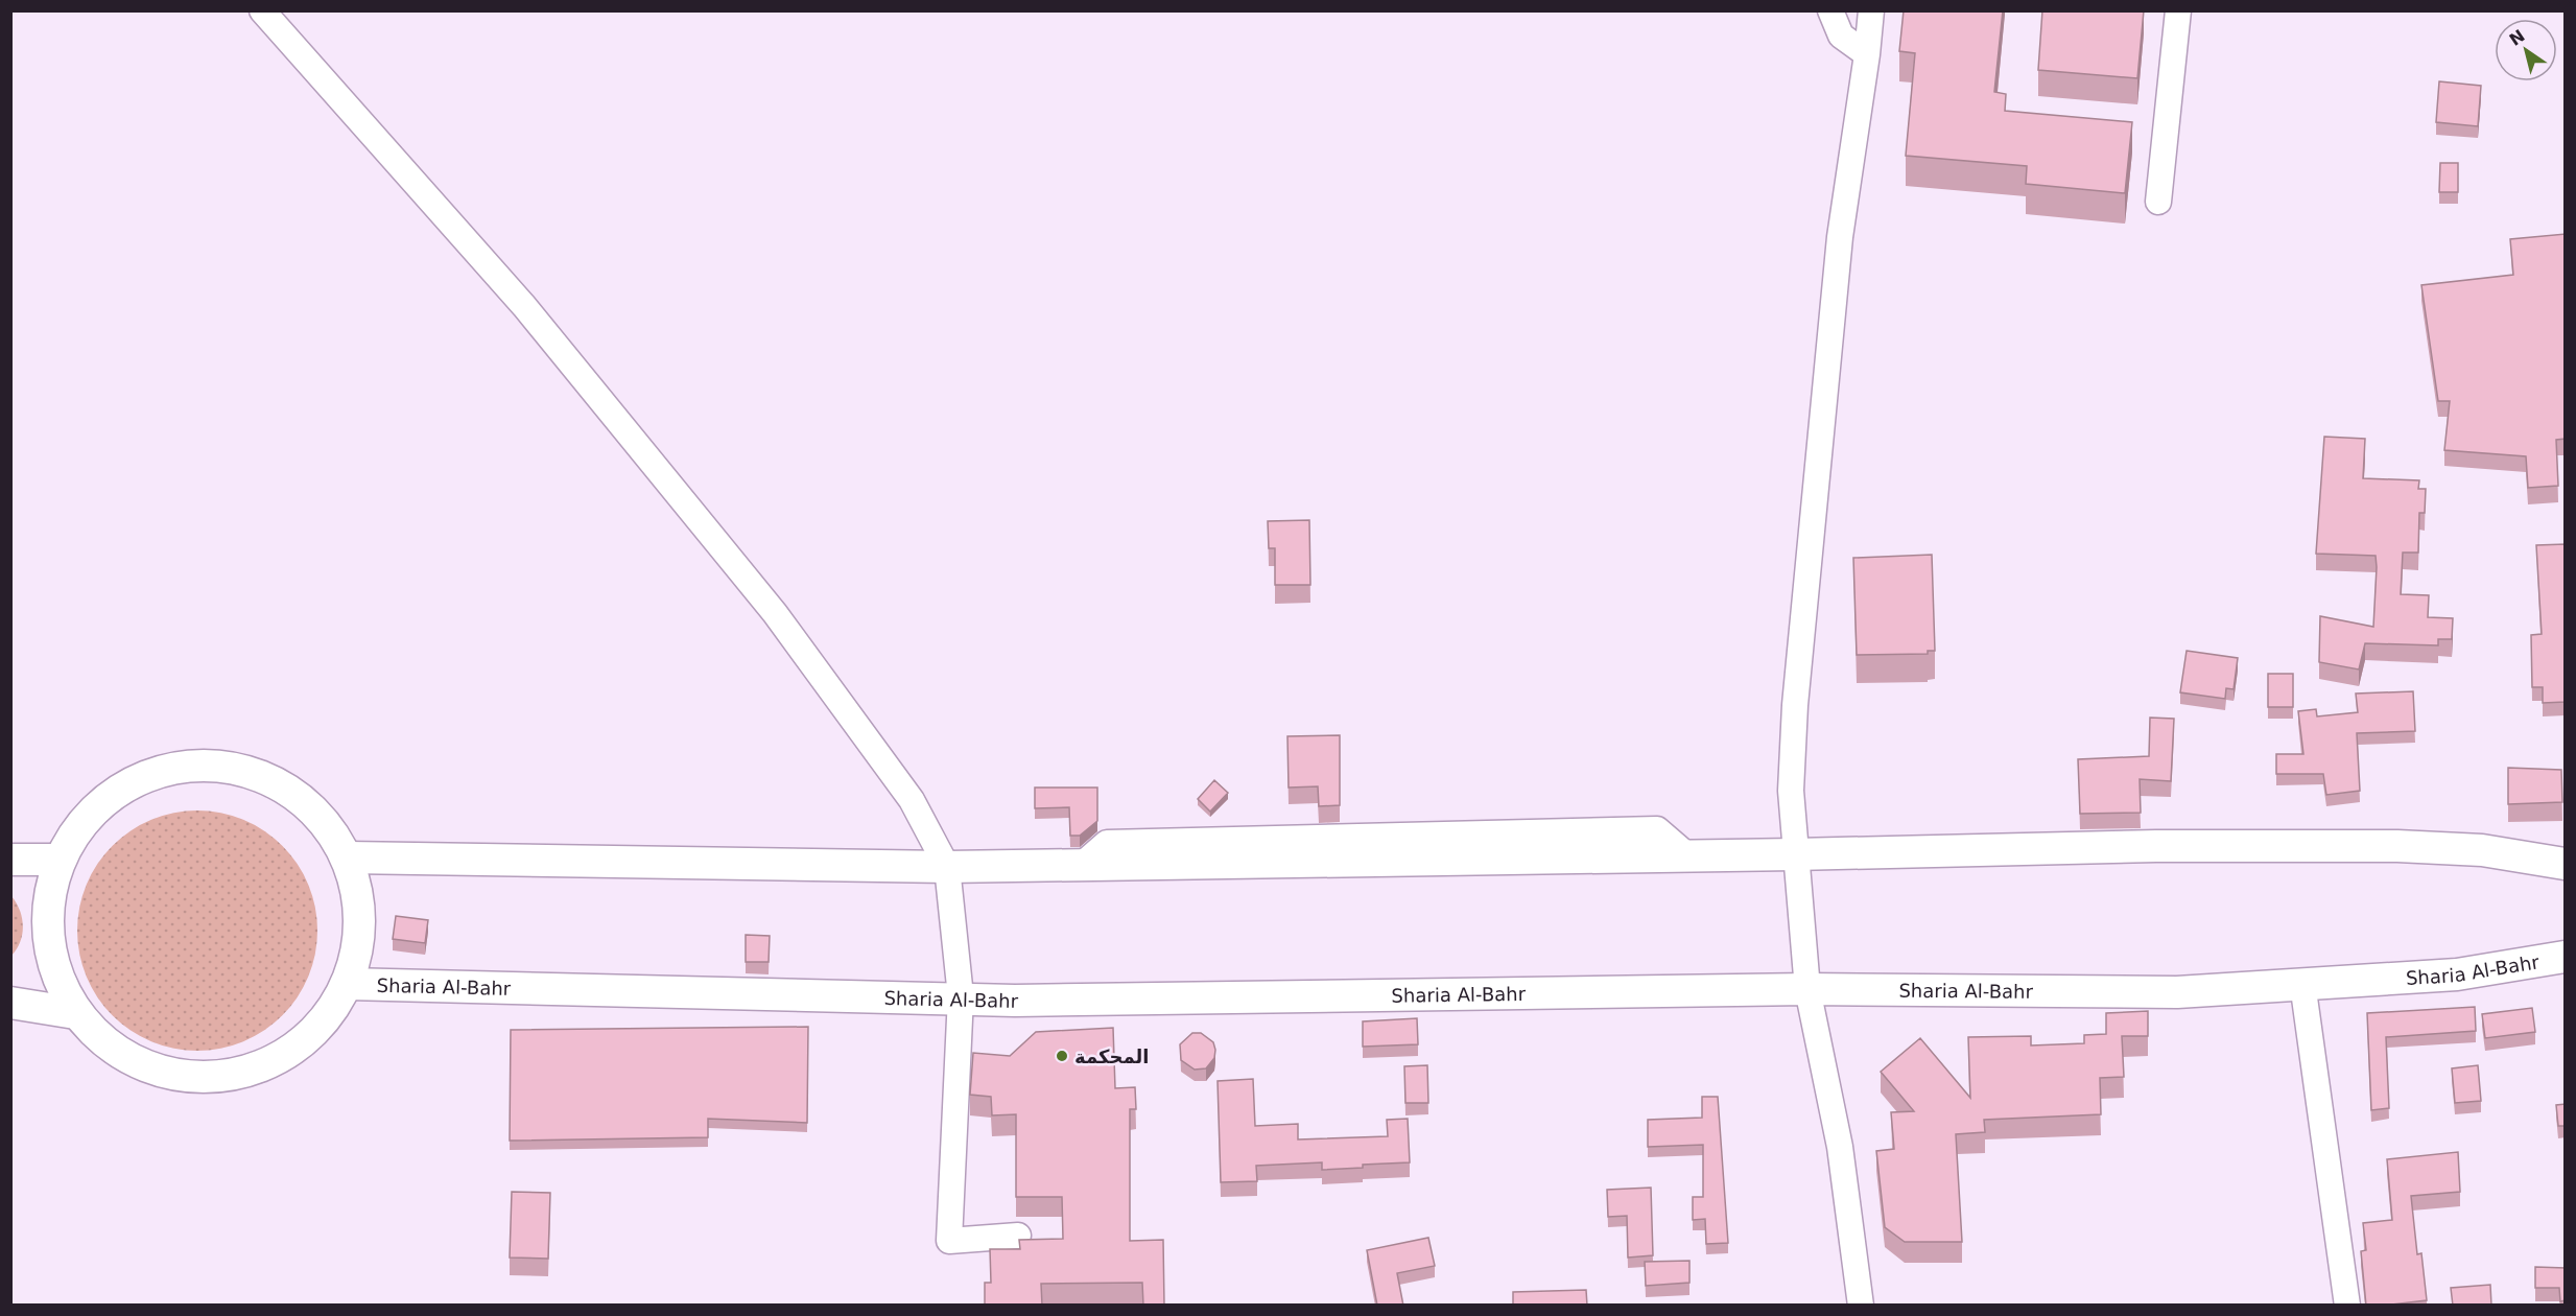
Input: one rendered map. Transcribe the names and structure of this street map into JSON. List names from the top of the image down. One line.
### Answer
{"streets":{"main road":["Sharia Al-Bahr"]},"places":["المحكمة"],"north":"top left"}
